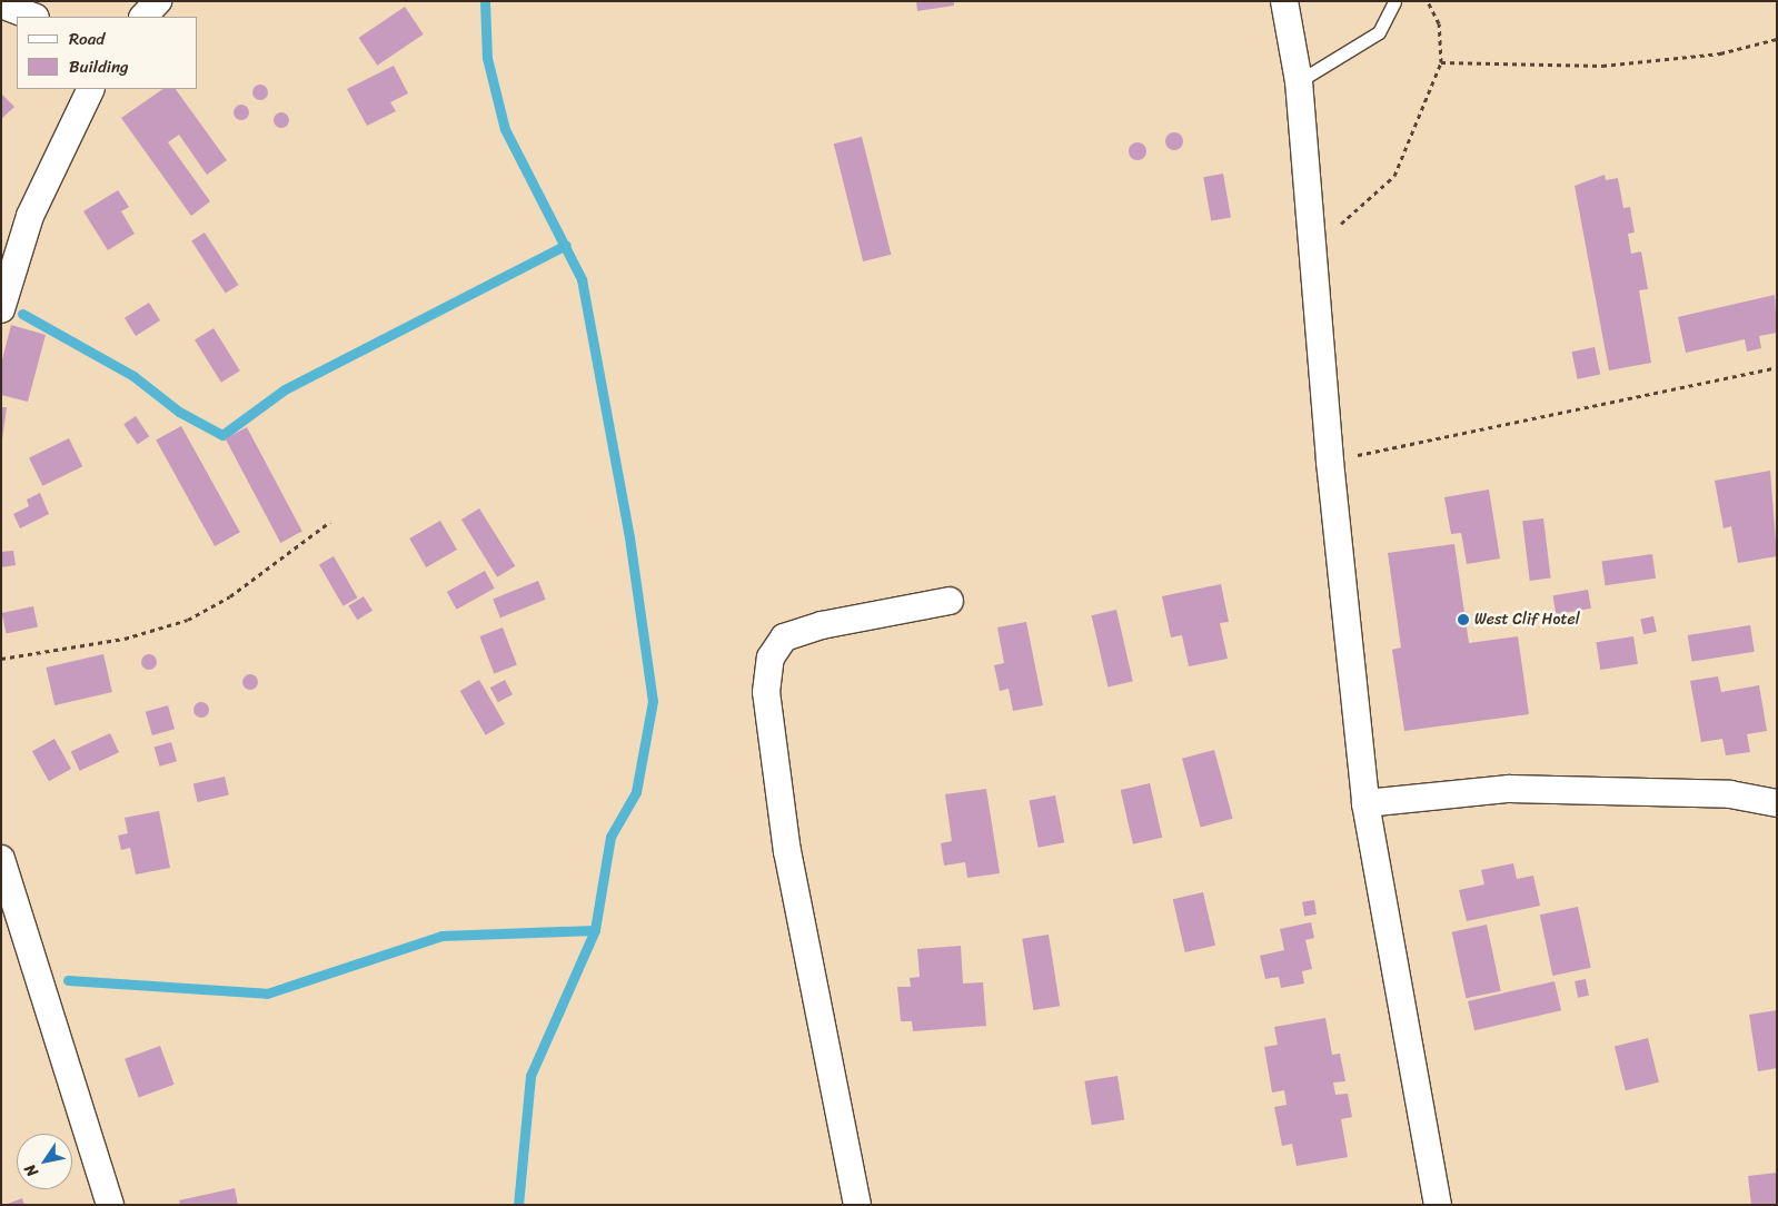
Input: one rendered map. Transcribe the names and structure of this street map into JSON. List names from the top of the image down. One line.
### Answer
{"places":["West Clif Hotel"],"legend":["Road","Building"],"north":"bottom left"}
